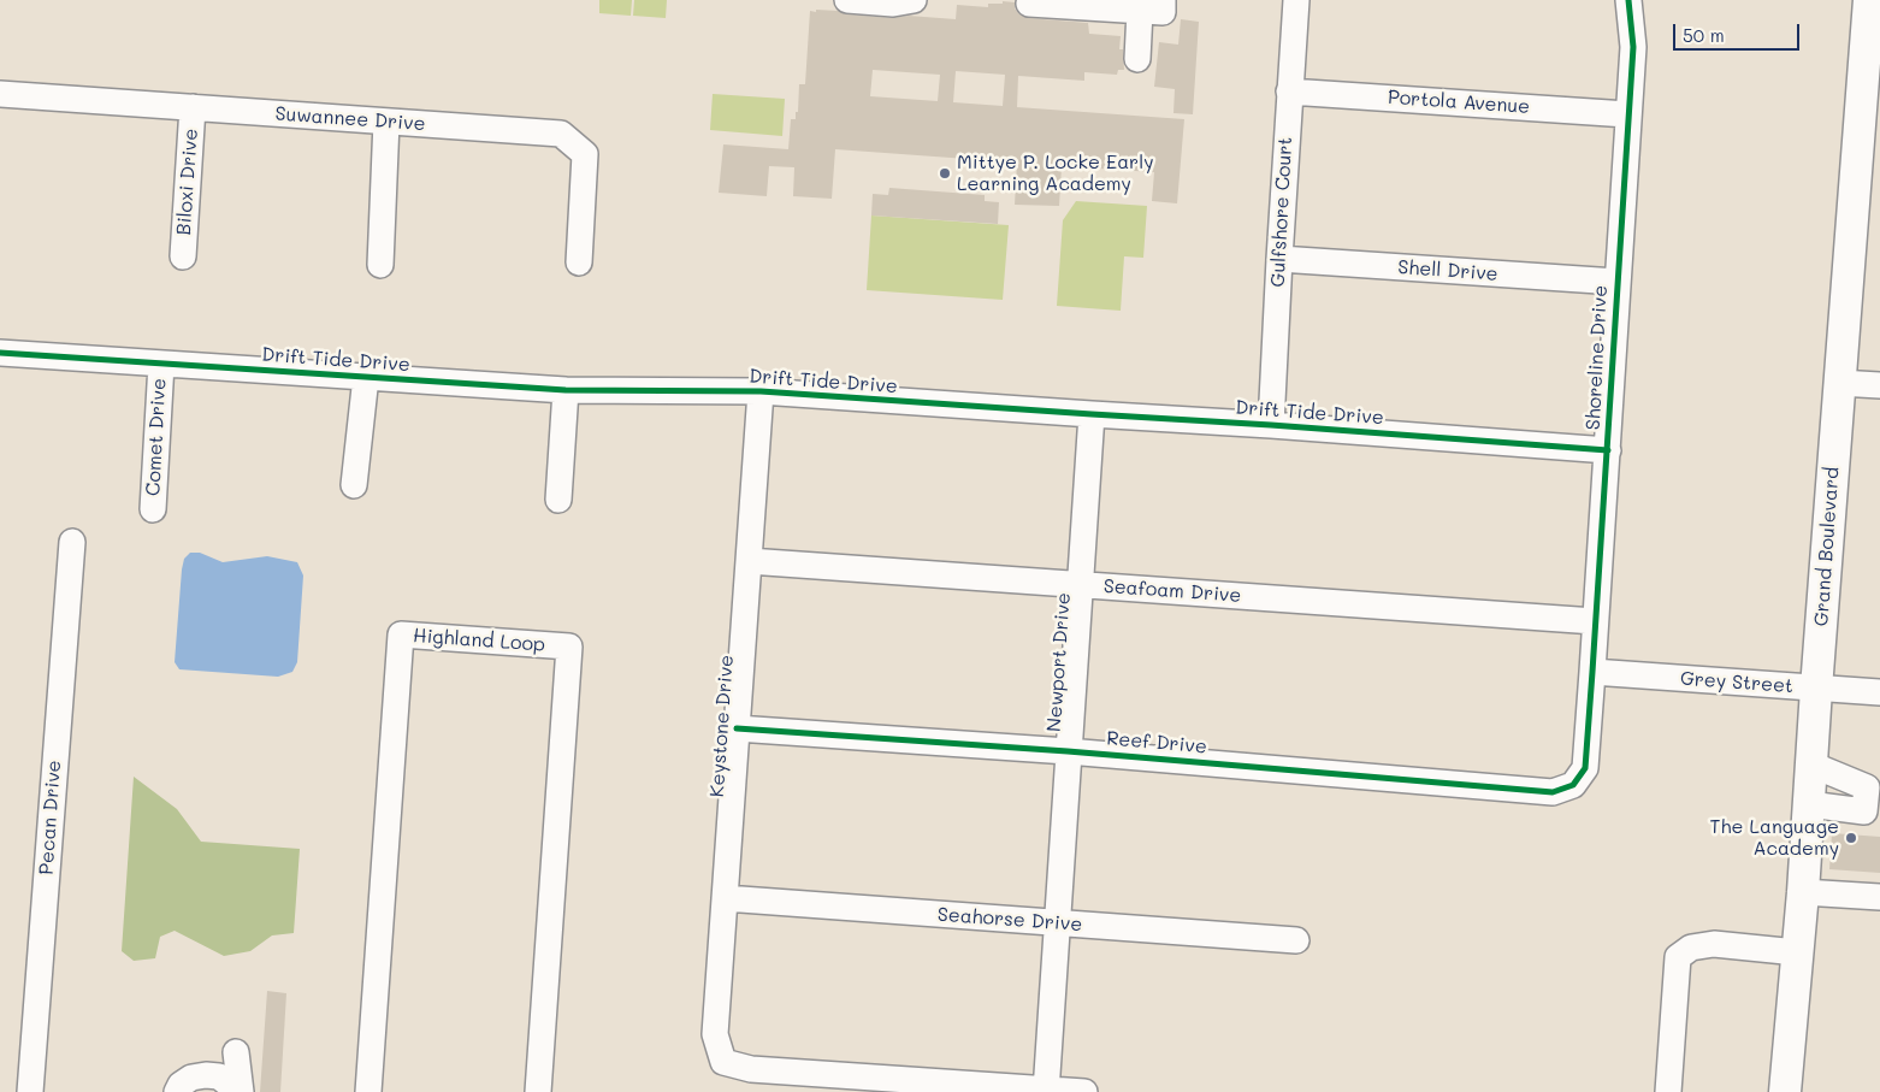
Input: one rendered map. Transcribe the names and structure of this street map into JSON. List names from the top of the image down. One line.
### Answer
{"streets":{"main road":["Grand Boulevard"],"street":["Portola Avenue","Suwannee Drive","Biloxi Drive","Gulfshore Court","Shell Drive","Shoreline Drive","Drift Tide Drive","Comet Drive","Seafoam Drive","Highland Loop","Newport Drive","Grey Street","Keystone Drive","Reef Drive","Pecan Drive","Seahorse Drive"]},"crossings":[["Portola Avenue","Gulfshore Court"],["Portola Avenue","Shoreline Drive"],["Suwannee Drive","Biloxi Drive"],["Gulfshore Court","Shell Drive"],["Gulfshore Court","Drift Tide Drive"],["Shell Drive","Shoreline Drive"],["Shoreline Drive","Drift Tide Drive"],["Shoreline Drive","Seafoam Drive"],["Shoreline Drive","Grey Street"],["Shoreline Drive","Reef Drive"],["Drift Tide Drive","Comet Drive"],["Drift Tide Drive","Newport Drive"],["Drift Tide Drive","Keystone Drive"],["Grand Boulevard","Grey Street"],["Seafoam Drive","Newport Drive"],["Seafoam Drive","Keystone Drive"],["Newport Drive","Keystone Drive"],["Newport Drive","Reef Drive"],["Newport Drive","Seahorse Drive"],["Keystone Drive","Reef Drive"],["Keystone Drive","Seahorse Drive"]],"places":["Mittye P. Locke Early Learning Academy","The Language Academy"],"scale_bar":"50 m"}
